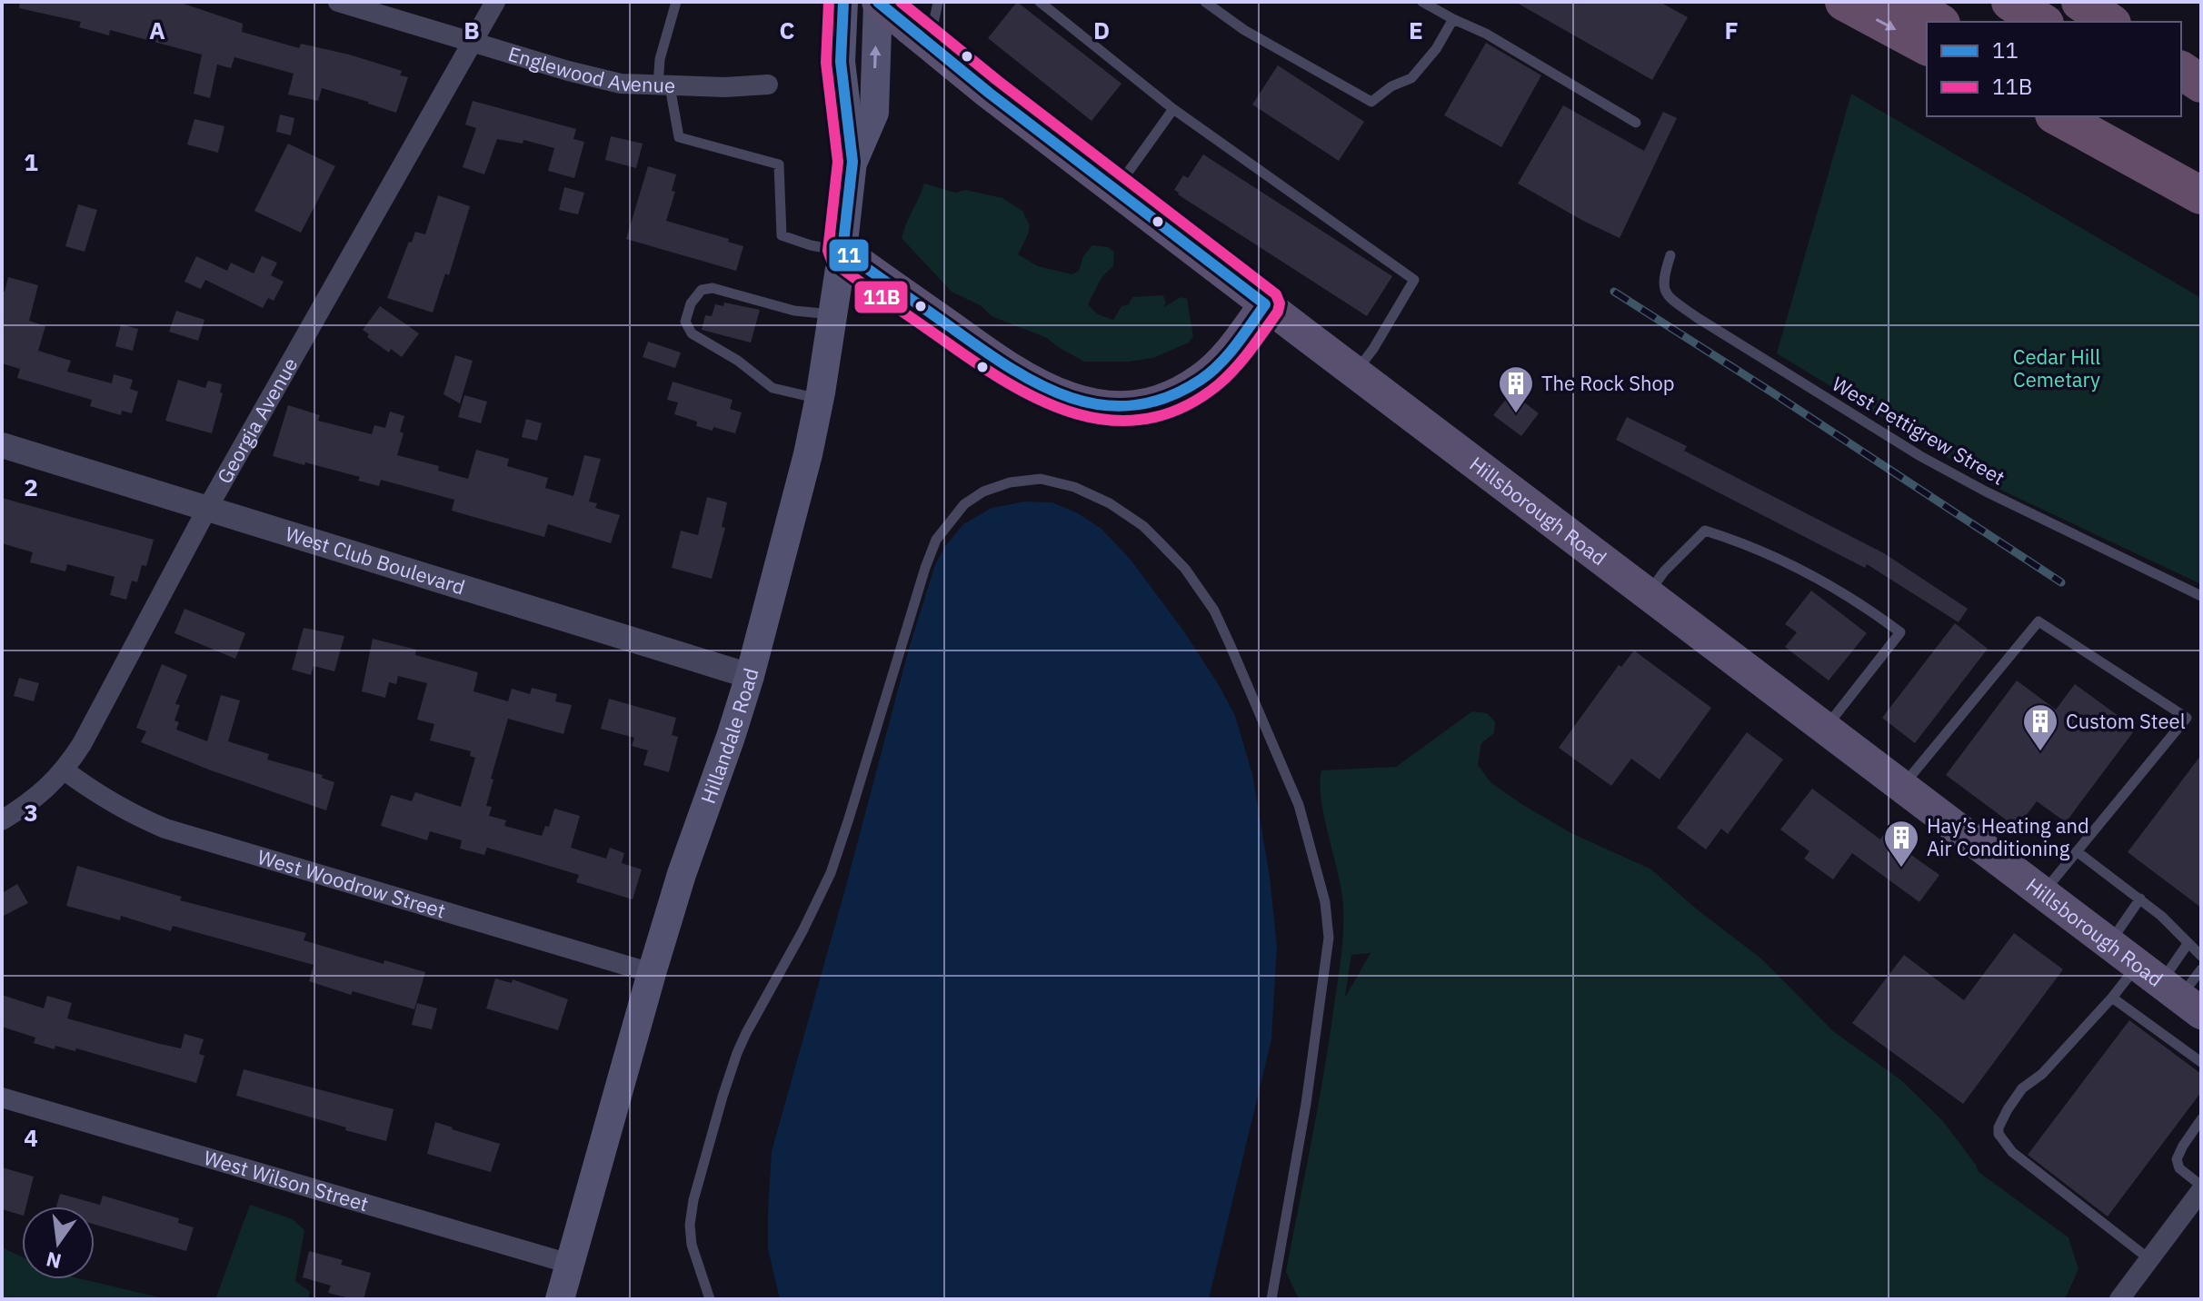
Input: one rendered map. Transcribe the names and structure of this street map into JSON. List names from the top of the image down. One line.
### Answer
{"streets":{"main road":["Hillsborough Road","Hillandale Road"],"street":["Englewood Avenue","Georgia Avenue","West Club Boulevard","West Woodrow Street","West Wilson Street"],"lane":["West Pettigrew Street"]},"crossings":[["Englewood Avenue","Georgia Avenue"],["Georgia Avenue","West Club Boulevard"],["Georgia Avenue","West Woodrow Street"],["Hillsborough Road","Hillandale Road"],["West Club Boulevard","Hillandale Road"],["Hillandale Road","West Woodrow Street"],["Hillandale Road","West Wilson Street"]],"parks":["Cedar Hill Cemetary"],"places":{"building":["The Rock Shop","Custom Steel","Hay’s Heating and Air Conditioning"]},"lines":["transit line 11","transit line 11B"],"legend":["11","11B"],"north":"bottom","grid":{"columns":["A","B","C","D","E","F"],"rows":["1","2","3","4"]}}
